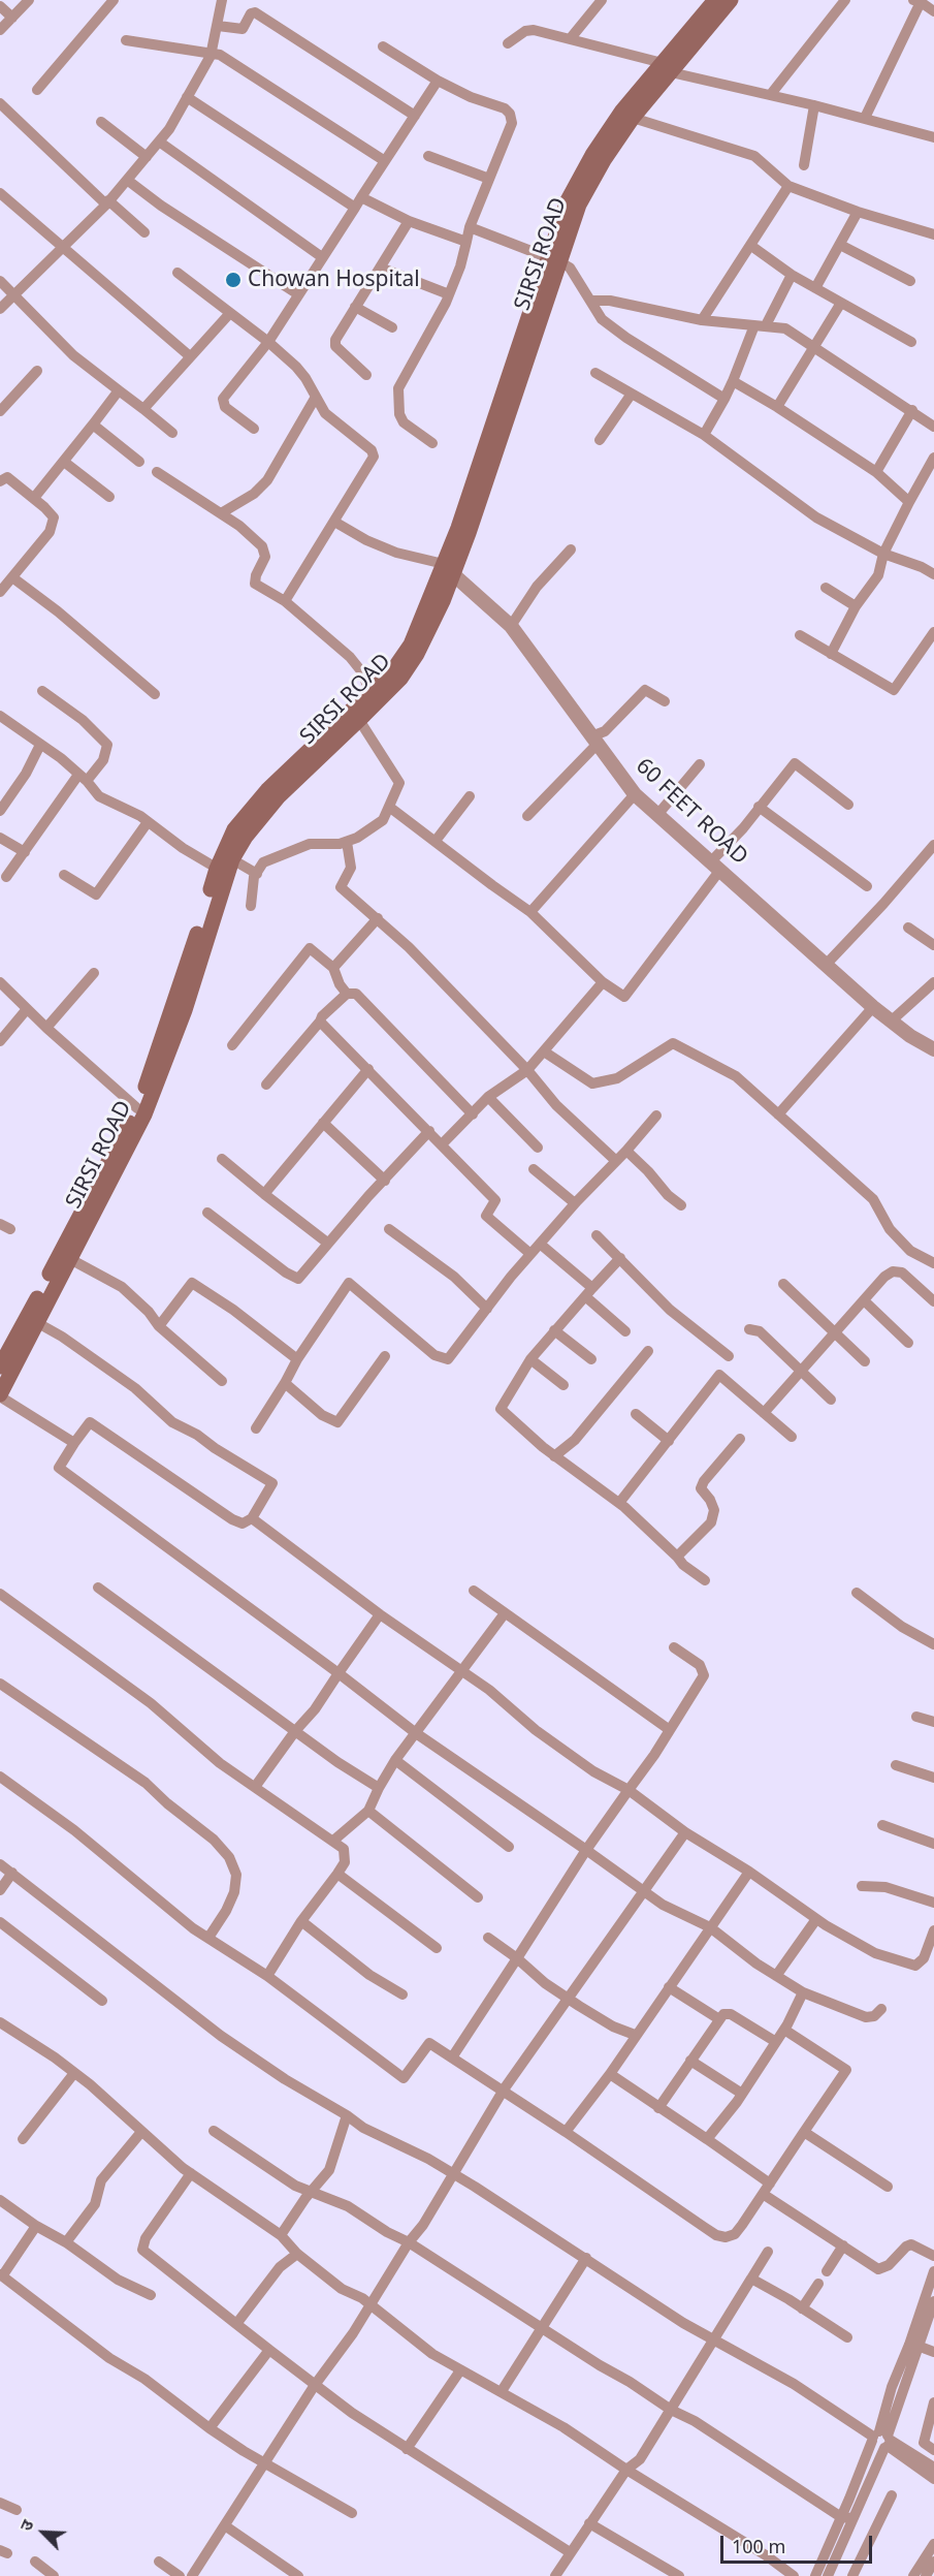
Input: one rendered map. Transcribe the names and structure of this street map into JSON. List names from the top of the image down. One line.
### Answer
{"streets":{"main road":["SIRSI ROAD"],"street":["60 FEET ROAD"]},"crossings":[["SIRSI ROAD","60 FEET ROAD"]],"places":["Chowan Hospital"],"scale_bar":"100 m","north":"top left"}
